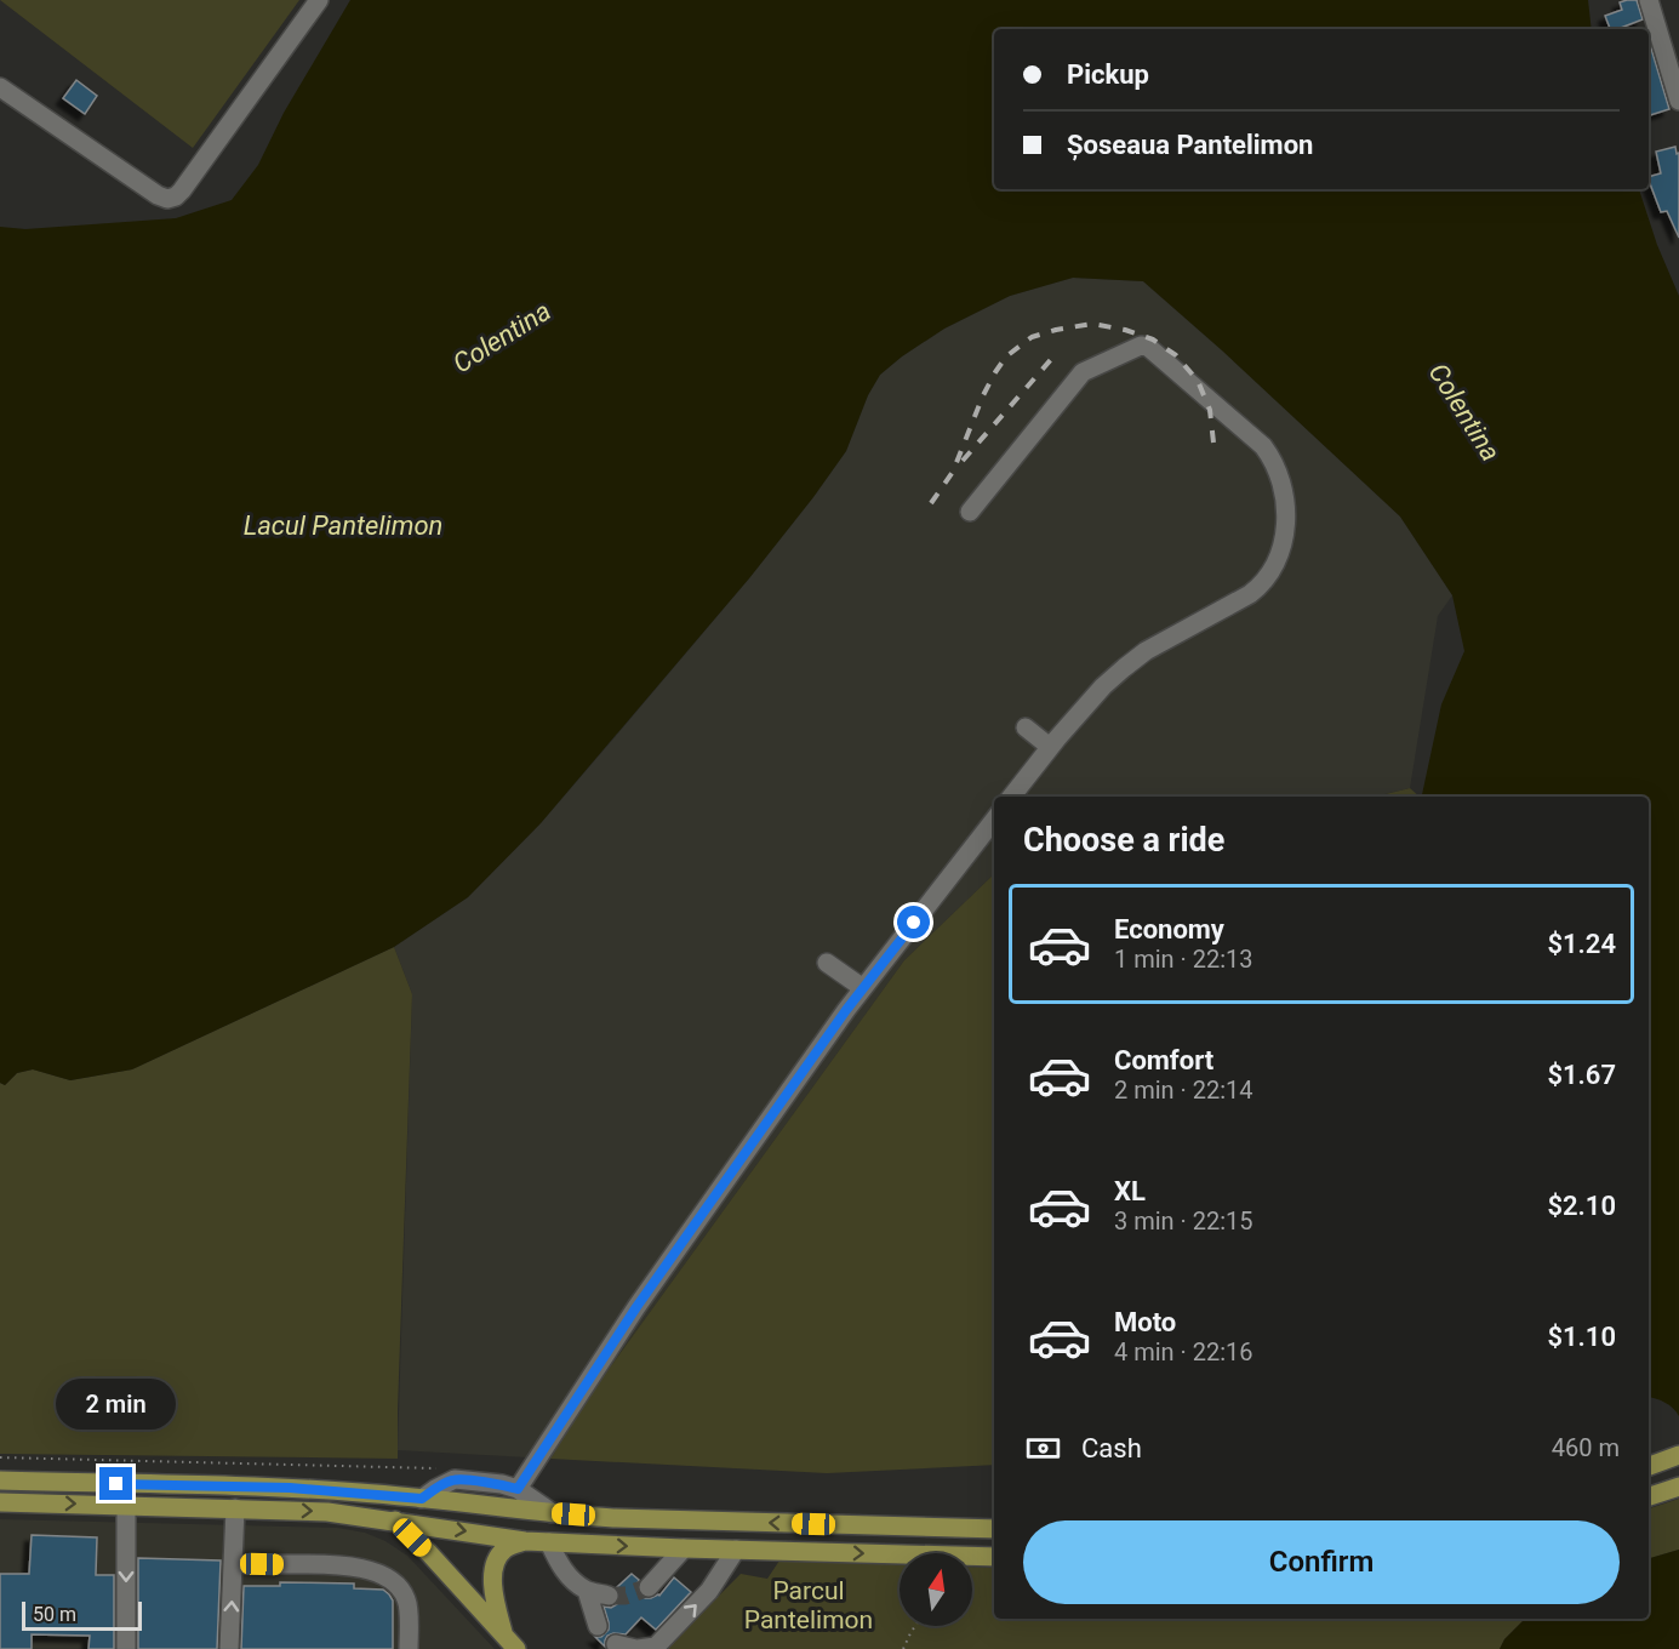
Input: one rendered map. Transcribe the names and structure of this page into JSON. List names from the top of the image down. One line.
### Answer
{"water":["Colentina","Lacul Pantelimon"],"parks":["Parcul Pantelimon"],"scale_bar":"50 m","north":"top","page":{"banner":["Pickup","Șoseaua Pantelimon"],"heading":"Choose a ride","list":[{"name":"Economy","note":"1 min · 22:13","value":"$1.24"},{"name":"Comfort","note":"2 min · 22:14","value":"$1.67"},{"name":"XL","note":"3 min · 22:15","value":"$2.10"},{"name":"Moto","note":"4 min · 22:16","value":"$1.10"}],"bubble":"2 min","pay":["Cash","460 m"],"buttons":"Confirm","scale":"50 m"}}
